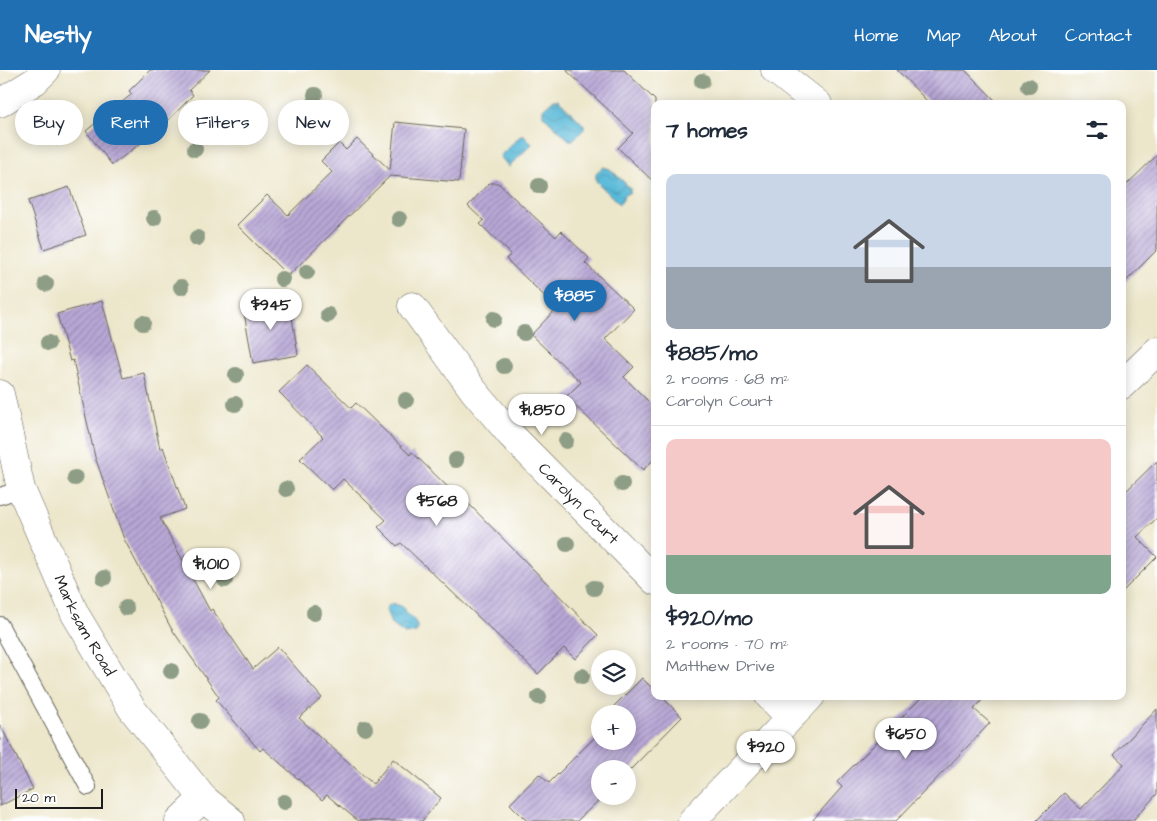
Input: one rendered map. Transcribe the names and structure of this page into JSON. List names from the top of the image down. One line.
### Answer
{"streets":{"street":["Carolyn Court","Marksam Road"]},"scale_bar":"20 m","page":{"header":"Nestly","nav":["Home","Map","About","Contact"],"chip":["Buy","Rent","Filters","New"],"heading":"7 homes","list":[{"name":"$885/mo","note":"2 rooms · 68 m² · Carolyn Court"},{"name":"$920/mo","note":"2 rooms · 70 m² · Matthew Drive"}],"price":["$885","$945","$1,850","$568","$1,010","$650","$920"],"map_buttons":["+","−"],"scale":"20 m"}}
